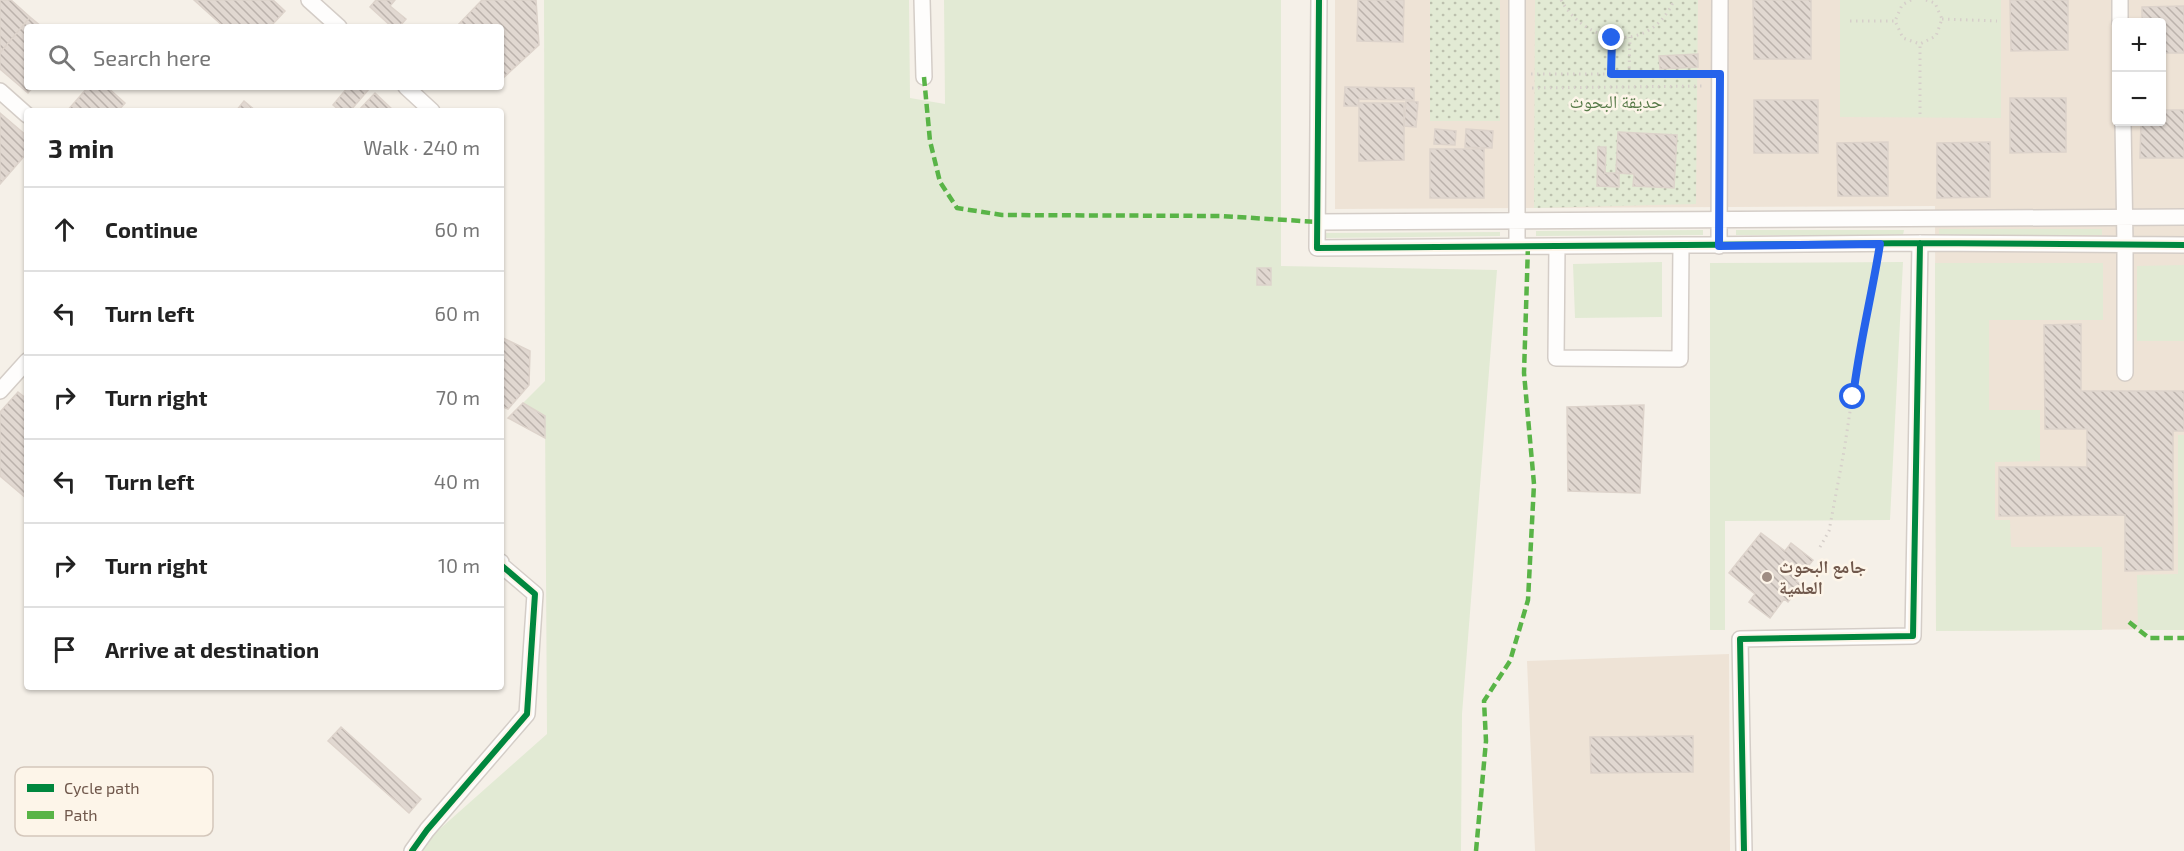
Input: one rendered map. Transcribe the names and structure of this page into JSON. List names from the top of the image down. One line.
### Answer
{"parks":["حديقة البحوث"],"places":["جامع البحوث العلمية"],"legend":["Cycle path","Path"],"page":{"map_buttons":["+","−"],"search":"Search here","heading":["3 min","Walk · 240 m"],"list":[["Continue","60 m"],["Turn left","60 m"],["Turn right","70 m"],["Turn left","40 m"],["Turn right","10 m"],"Arrive at destination"]}}
